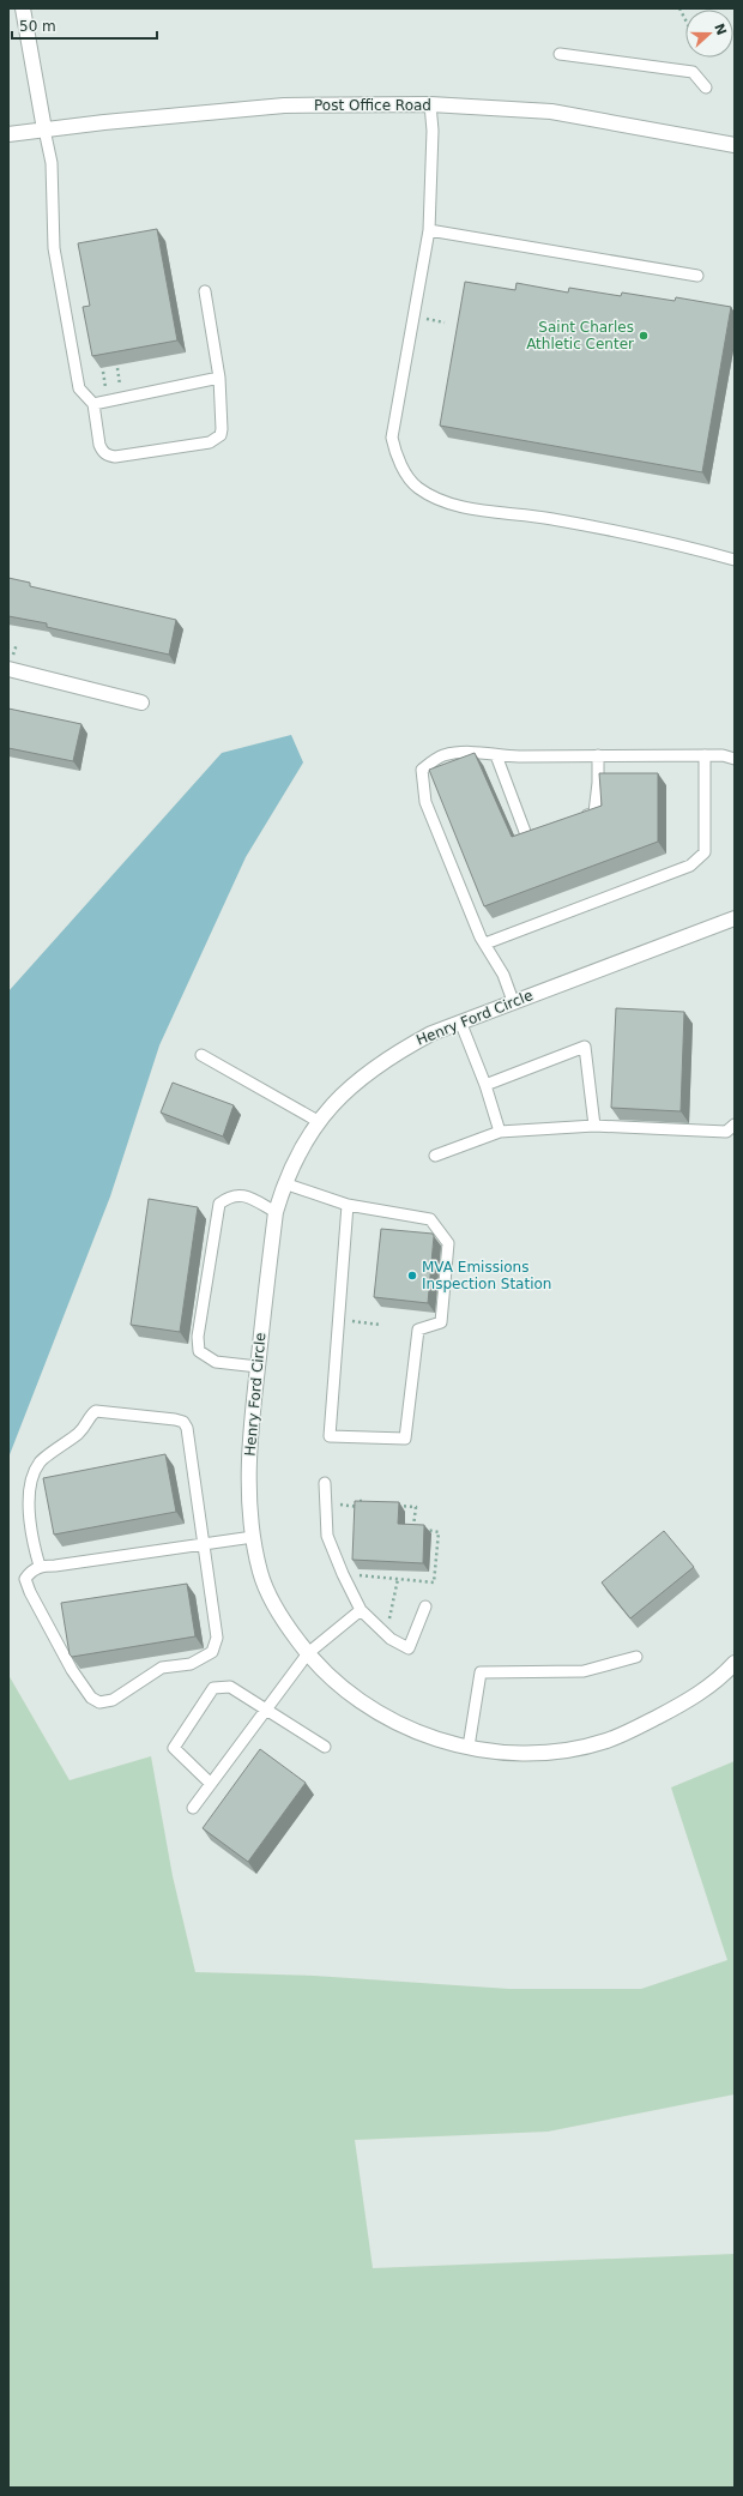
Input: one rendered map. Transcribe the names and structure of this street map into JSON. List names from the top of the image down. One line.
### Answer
{"streets":{"street":["Post Office Road","Henry Ford Circle"]},"places":["Saint Charles Athletic Center","MVA Emissions Inspection Station"],"scale_bar":"50 m","north":"right"}
